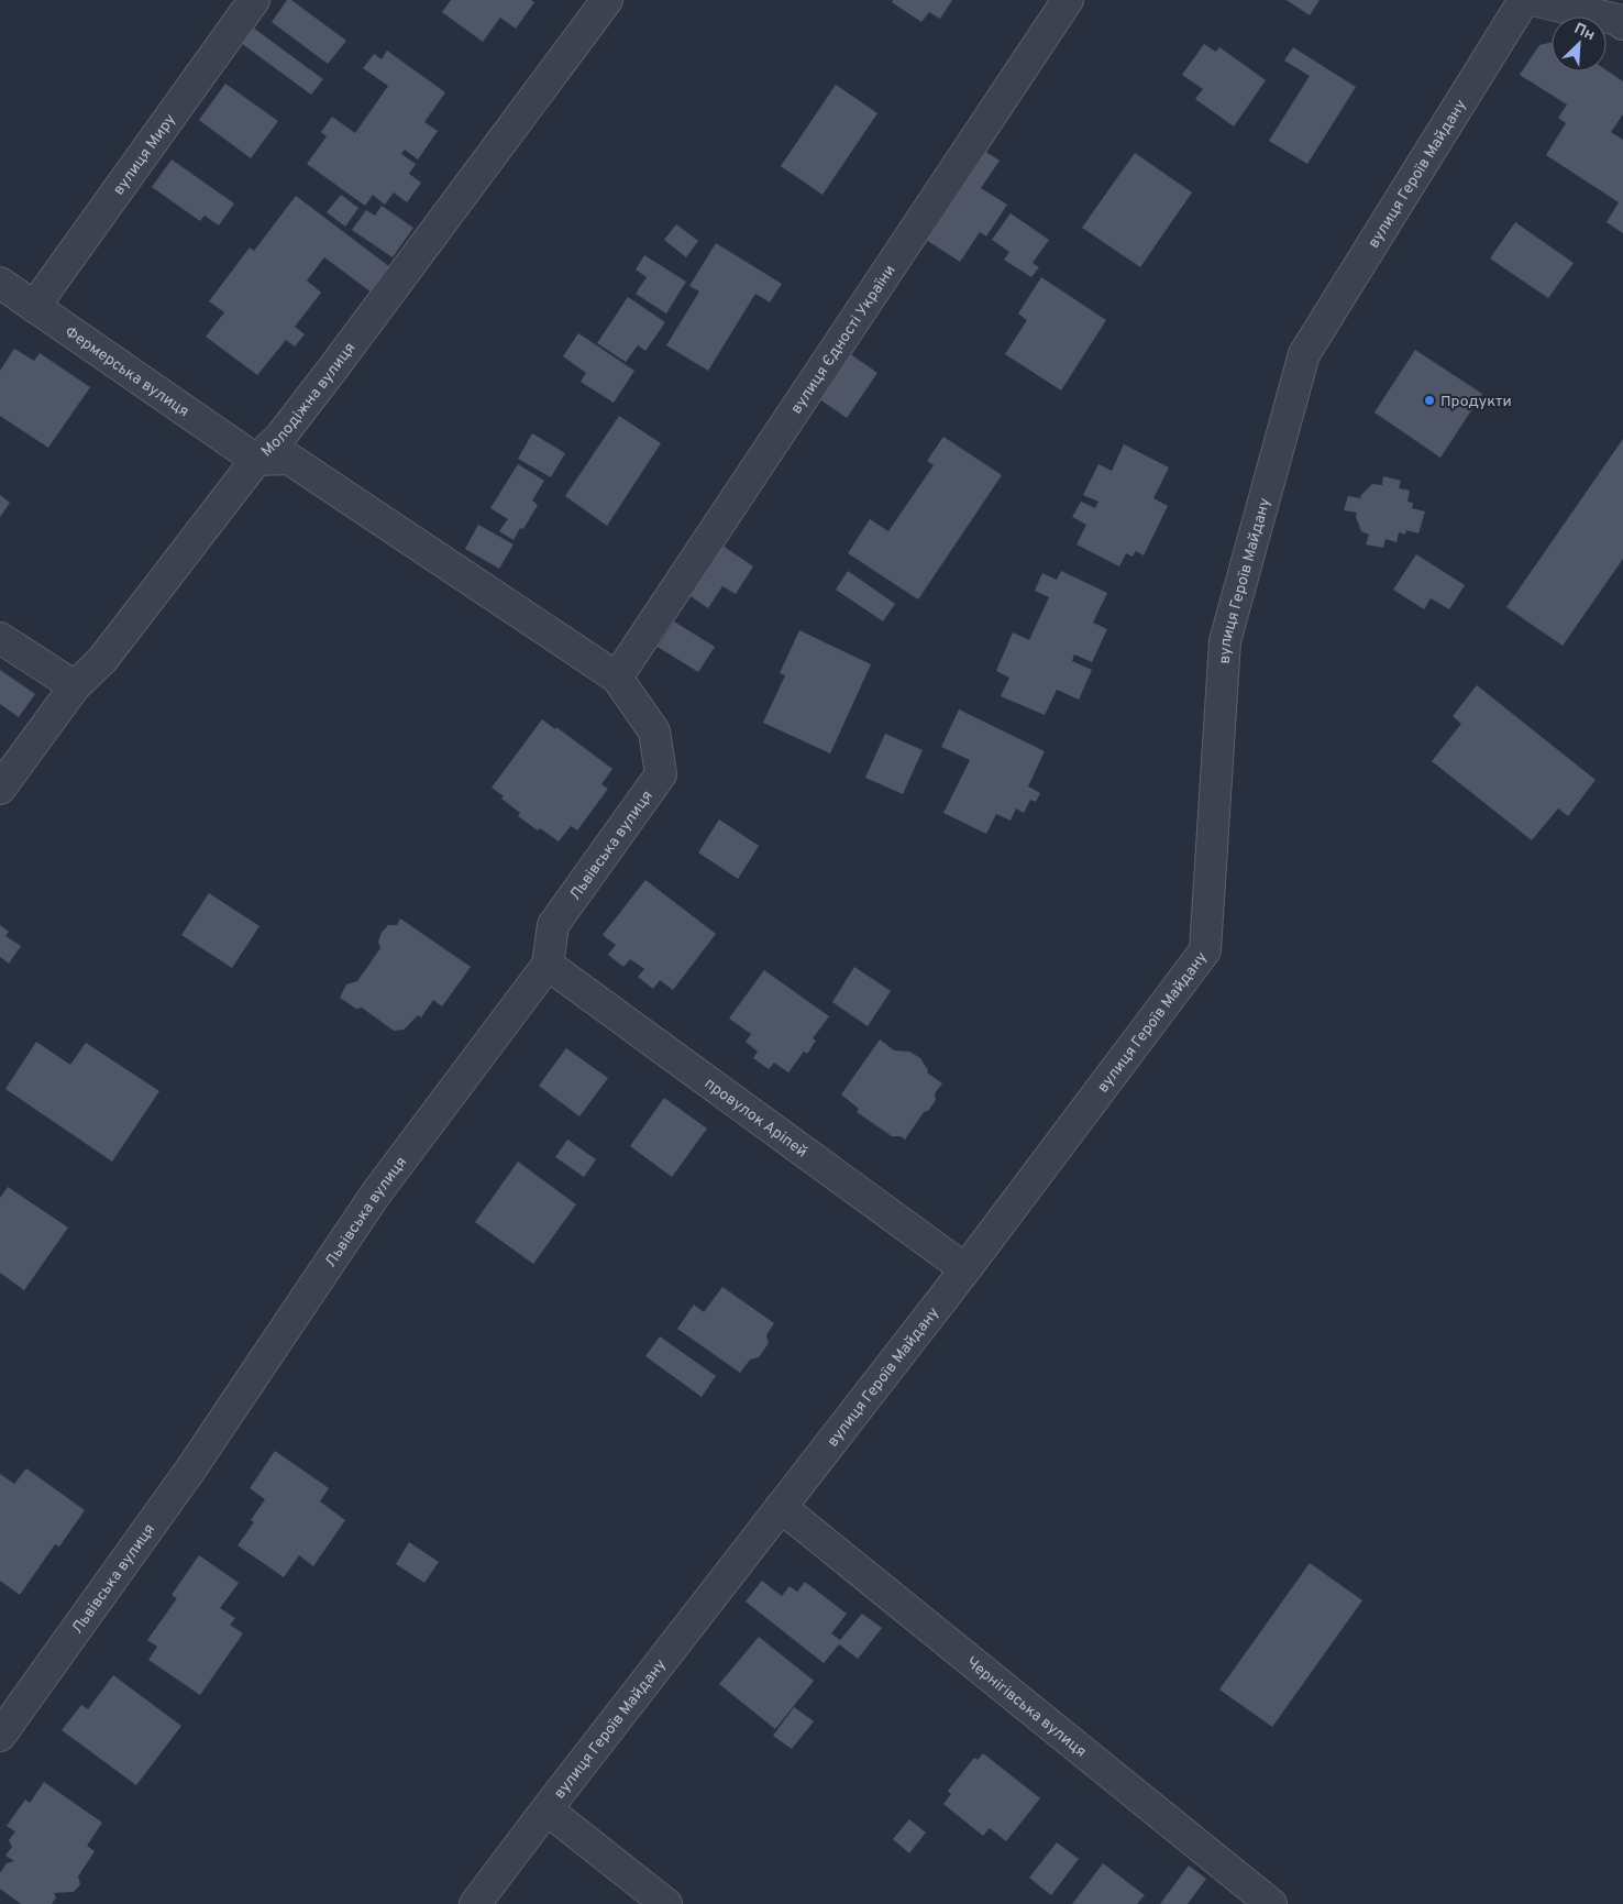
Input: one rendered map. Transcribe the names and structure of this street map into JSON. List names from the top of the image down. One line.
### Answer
{"streets":{"street":["вулиця Миру","вулиця Героїв Майдану","вулиця Єдності України","Фермерська вулиця","Молодіжна вулиця","Львівська вулиця","провулок Аріпей","Чернігівська вулиця"]},"crossings":[["вулиця Миру","Фермерська вулиця"],["вулиця Героїв Майдану","провулок Аріпей"],["вулиця Героїв Майдану","Чернігівська вулиця"],["вулиця Єдності України","Львівська вулиця"],["Фермерська вулиця","Молодіжна вулиця"],["Львівська вулиця","провулок Аріпей"]],"places":["Продукти"],"north":"top right"}
